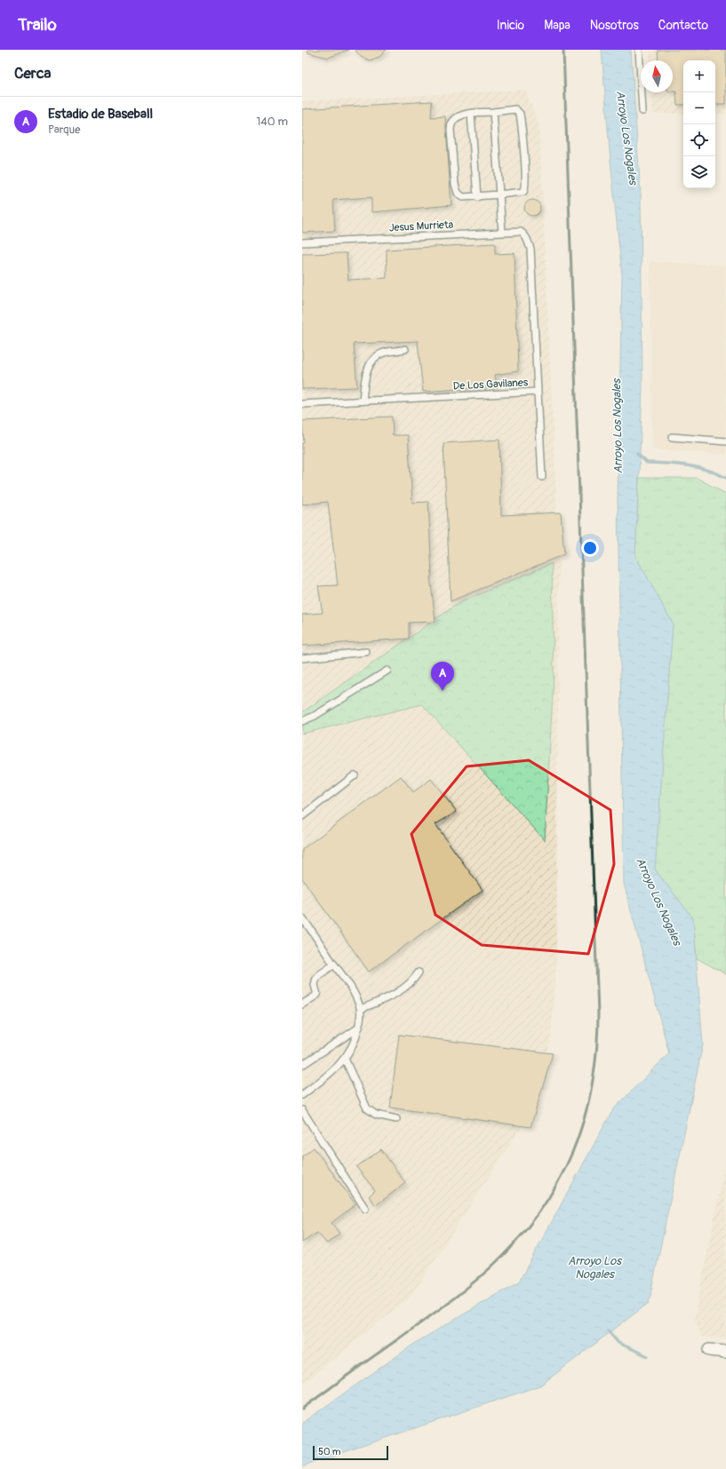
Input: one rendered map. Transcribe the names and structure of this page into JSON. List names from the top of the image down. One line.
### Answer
{"streets":{"lane":["Jesus Murrieta","De Los Gavilanes"]},"crossings":[["Jesus Murrieta","De Los Gavilanes"]],"water":["Arroyo Los Nogales"],"scale_bar":"50 m","north":"top","page":{"header":"Trailo","nav":["Inicio","Mapa","Nosotros","Contacto"],"heading":"Cerca","map_buttons":["+","−"],"list":[{"mark":"A","name":"Estadio de Baseball","note":"Parque","value":"140 m"}],"pins":"A","scale":"50 m"}}
